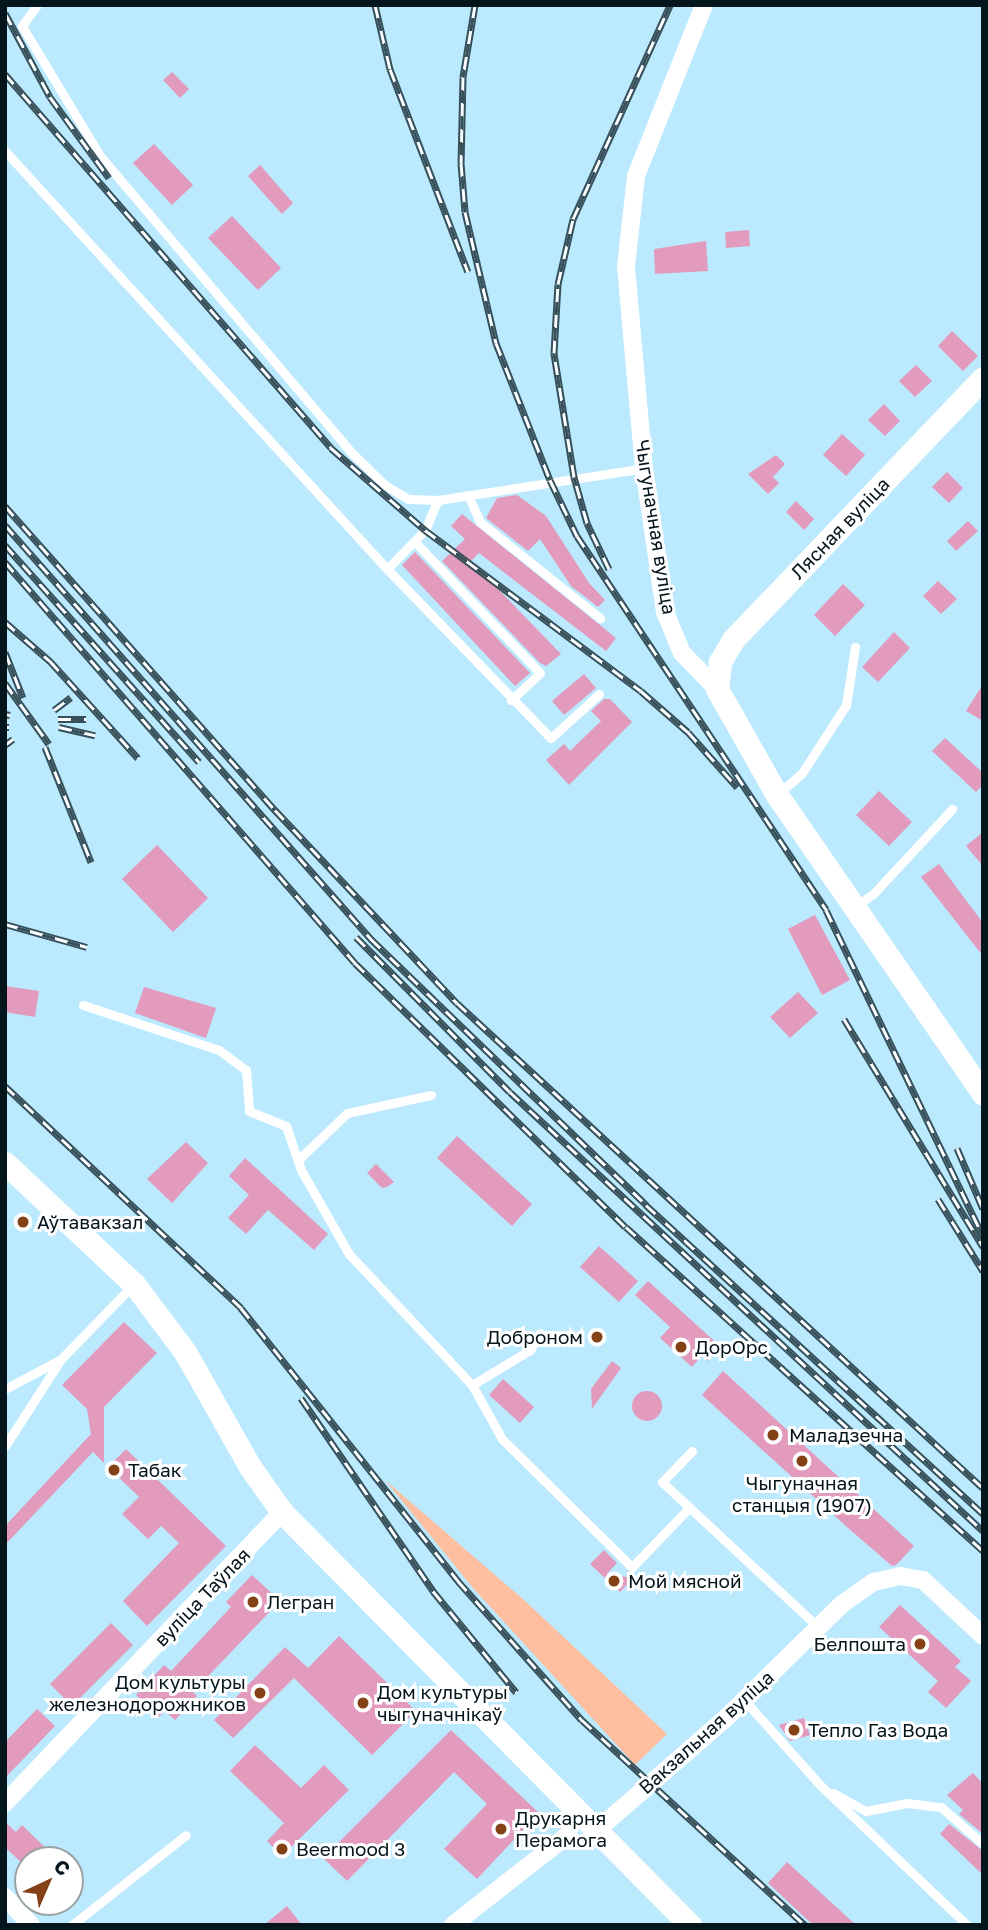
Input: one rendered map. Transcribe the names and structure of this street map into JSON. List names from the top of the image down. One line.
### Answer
{"streets":{"main road":["Чыгуначная вуліца","Лясная вуліца"],"street":["вуліца Таўлая","Вакзальная вуліца"]},"crossings":[["Чыгуначная вуліца","Лясная вуліца"]],"places":["Аўтавакзал","Доброном","ДорОрс","Маладзечна","Чыгуначная станцыя (1907)","Табак","Мой мясной","Легран","Белпошта","Дом культуры железнодорожников","Дом культуры чыгуначнікаў","Тепло Газ Вода","Друкарня Перамога","Beermood 3"],"north":"top right"}
